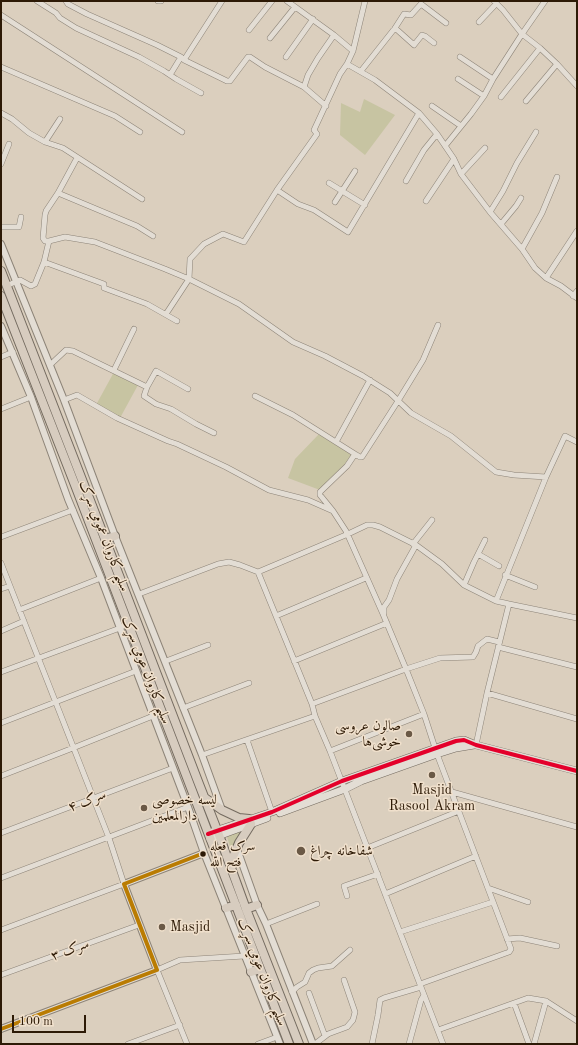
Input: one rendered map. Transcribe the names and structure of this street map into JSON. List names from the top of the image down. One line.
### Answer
{"streets":{"main road":["سلیم کاروان عمومي سړک","سلیم کاروان عومي سړک"],"street":["سرک ۴","سرک ۳"]},"crossings":[["سلیم کاروان عمومي سړک","سلیم کاروان عومي سړک"]],"places":["صالون عروسی خوشی‌ها","Masjid Rasool Akram","لیسه خصوصی دارالمعلمین","شفاخانه چراغ","سرک قعله فتح الله","Masjid"],"scale_bar":"100 m"}
